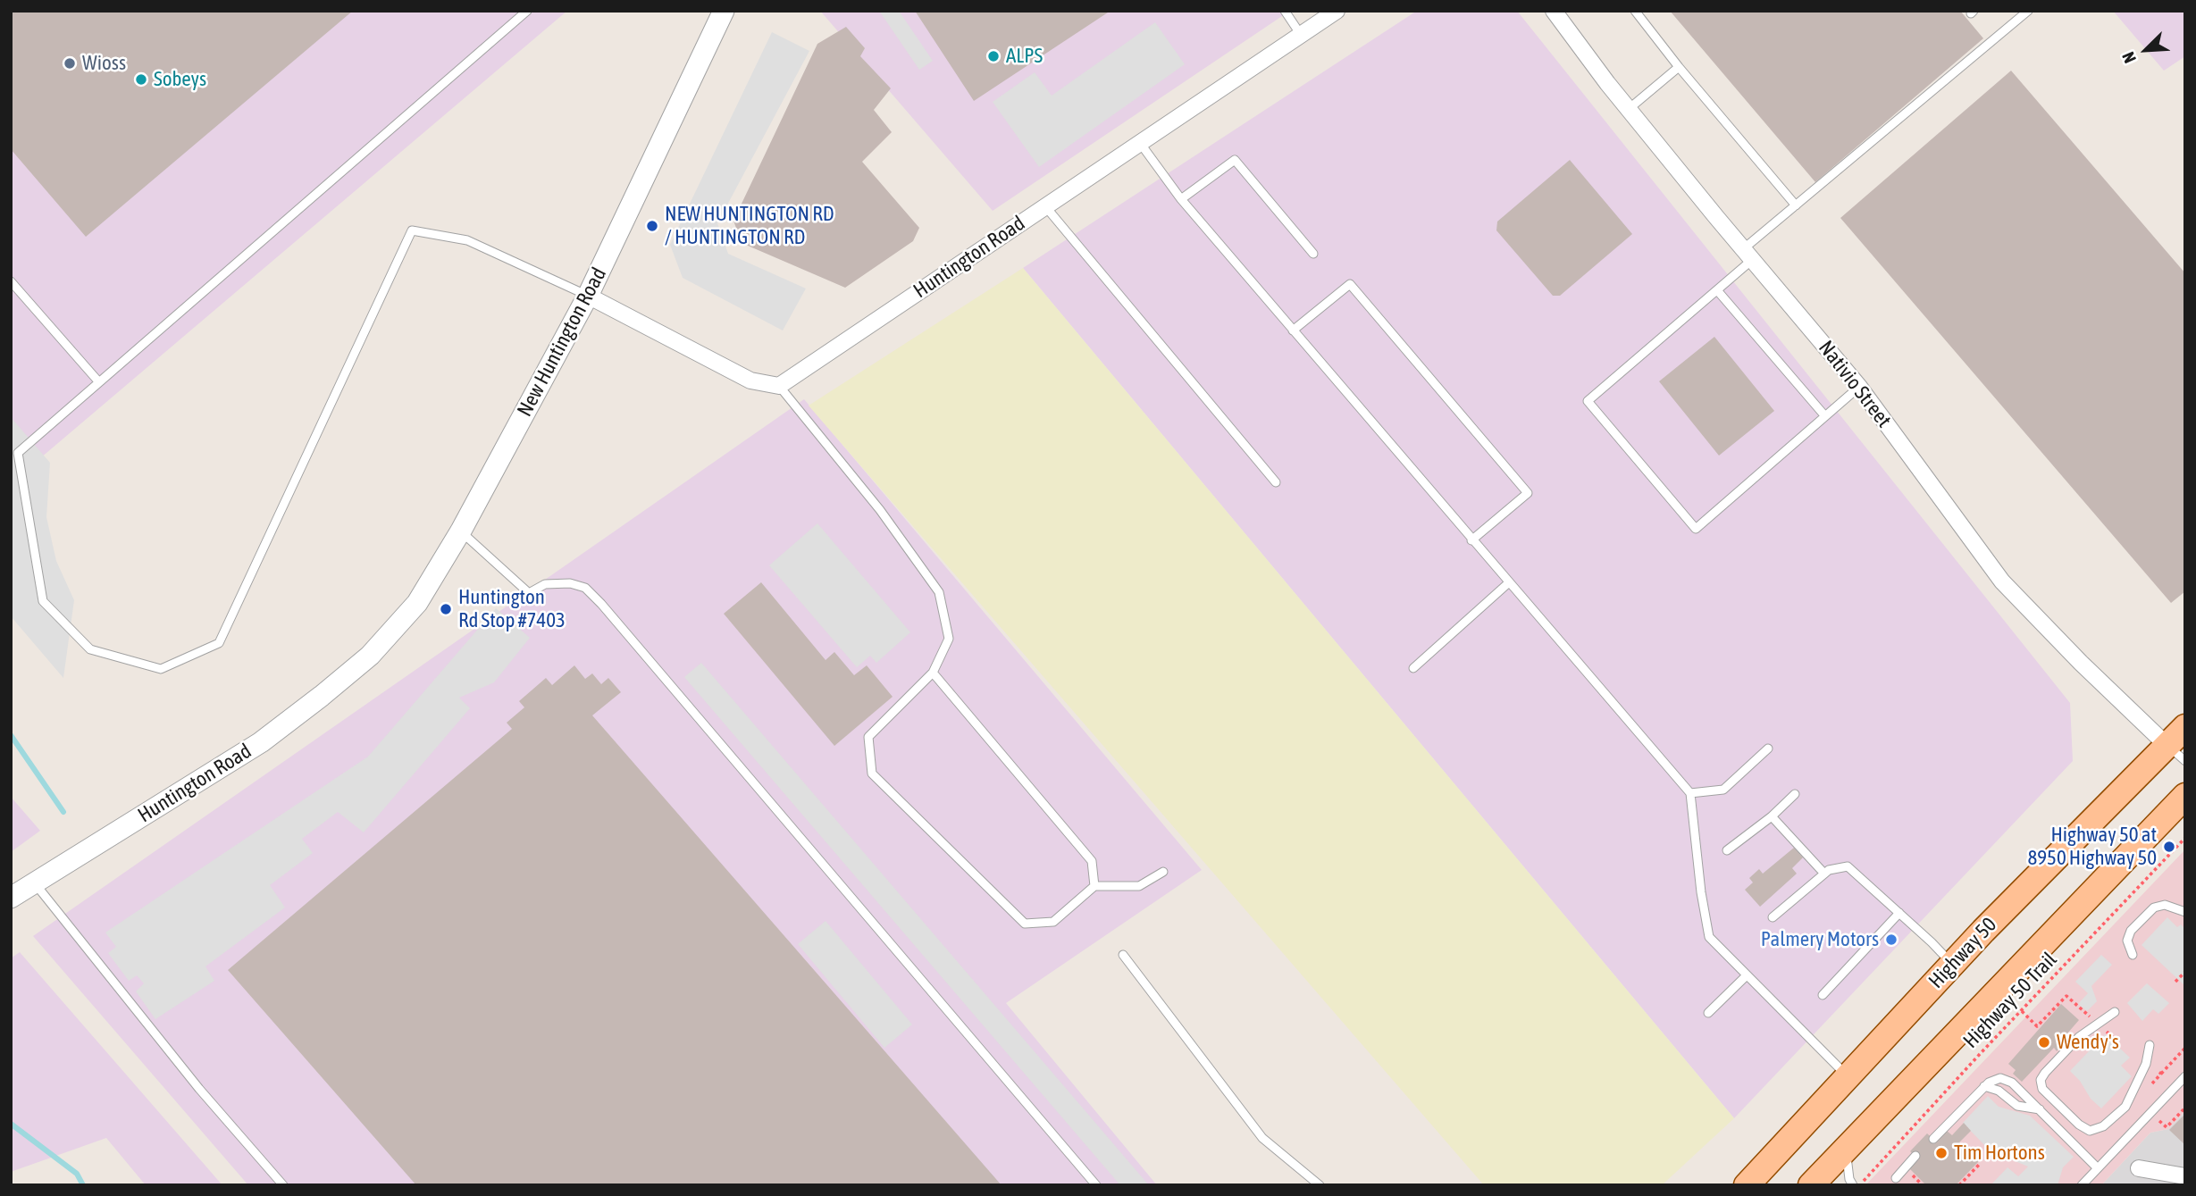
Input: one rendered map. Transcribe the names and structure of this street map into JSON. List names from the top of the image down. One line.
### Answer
{"streets":{"main road":["Highway 50"],"street":["Huntington Road","New Huntington Road","Nativio Street"],"path":["Highway 50 Trail"]},"crossings":[["Huntington Road","New Huntington Road"],["Nativio Street","Highway 50"]],"places":["ALPS","Wioss","Sobeys","NEW HUNTINGTON RD / HUNTINGTON RD","Huntington Rd Stop #7403","Highway 50 at 8950 Highway 50","Palmery Motors","Wendy's","Tim Hortons"],"north":"bottom left"}
